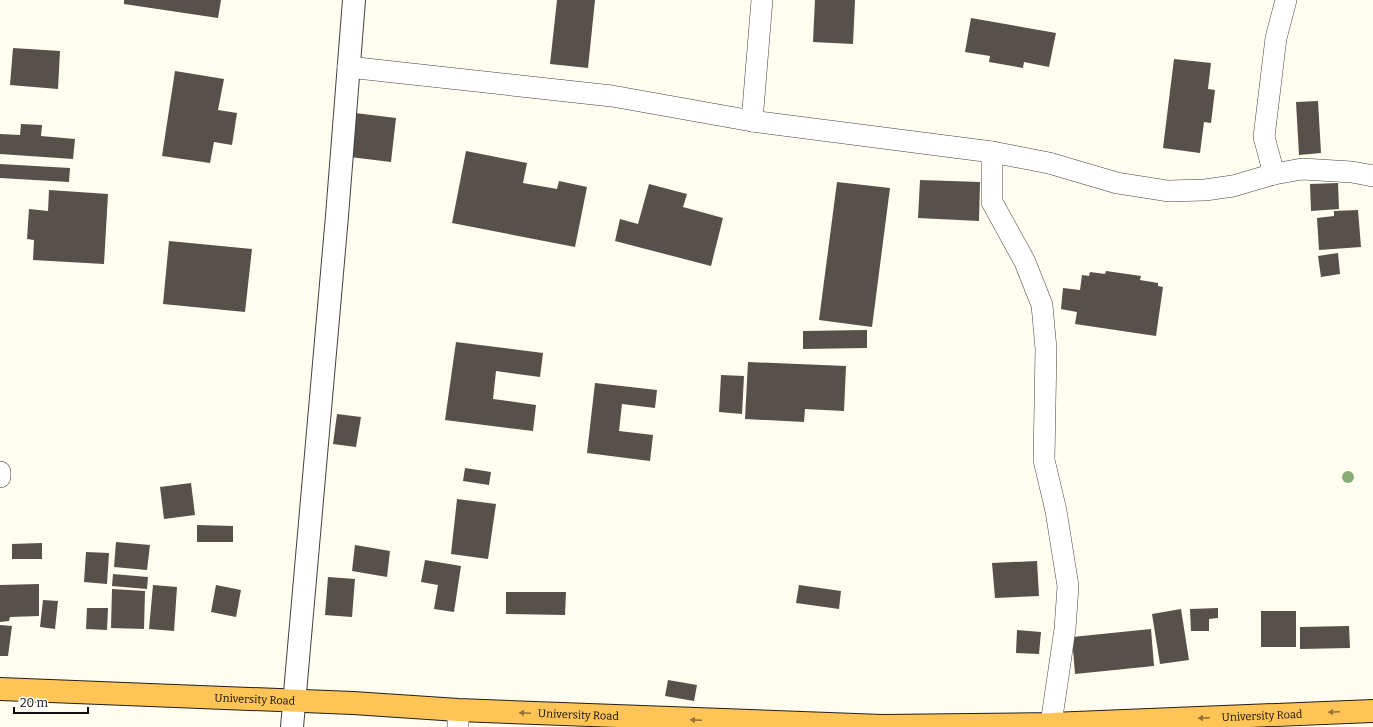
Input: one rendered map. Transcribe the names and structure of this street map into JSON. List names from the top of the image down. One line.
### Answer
{"streets":{"highway":["University Road"]},"one_way":["University Road"],"scale_bar":"20 m"}
